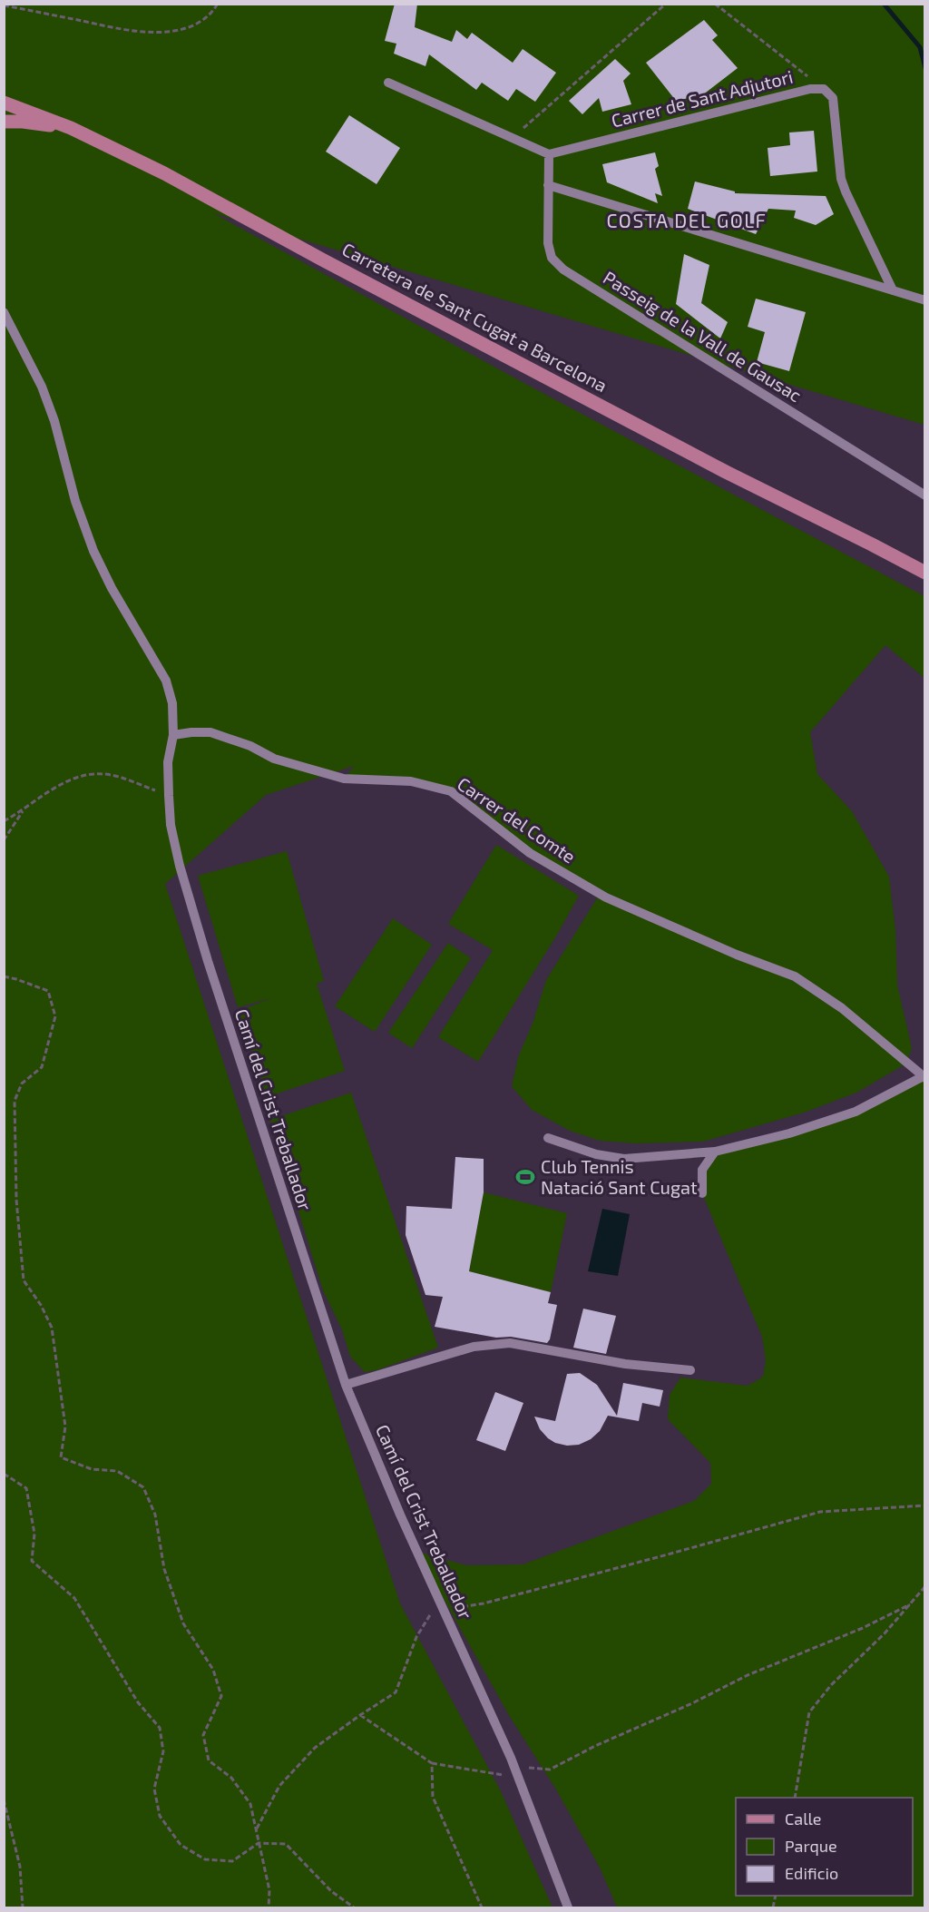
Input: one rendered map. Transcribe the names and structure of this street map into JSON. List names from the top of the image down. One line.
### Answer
{"streets":{"main road":["Carretera de Sant Cugat a Barcelona"],"street":["Carrer de Sant Adjutori","Passeig de la Vall de Gausac","Carrer del Comte","Camí del Crist Treballador"]},"crossings":[["Carrer de Sant Adjutori","Passeig de la Vall de Gausac"],["Carrer del Comte","Camí del Crist Treballador"]],"districts":["COSTA DEL GOLF"],"places":{"sports":["Club Tennis Natació Sant Cugat"]},"legend":["Calle","Parque","Edificio"]}
